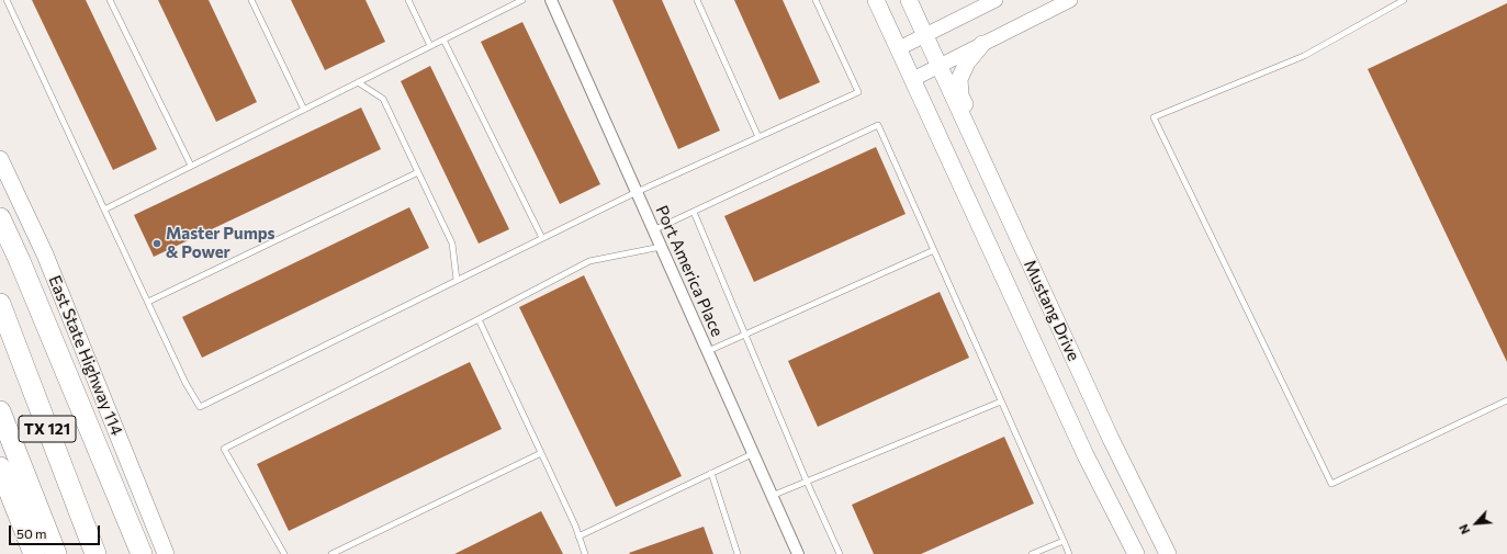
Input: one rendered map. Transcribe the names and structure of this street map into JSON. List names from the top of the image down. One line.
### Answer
{"streets":{"highway":["TX 121"],"main road":["Mustang Drive","East State Highway 114"],"street":["Port America Place"]},"places":["Master Pumps & Power"],"scale_bar":"50 m","north":"bottom left"}
